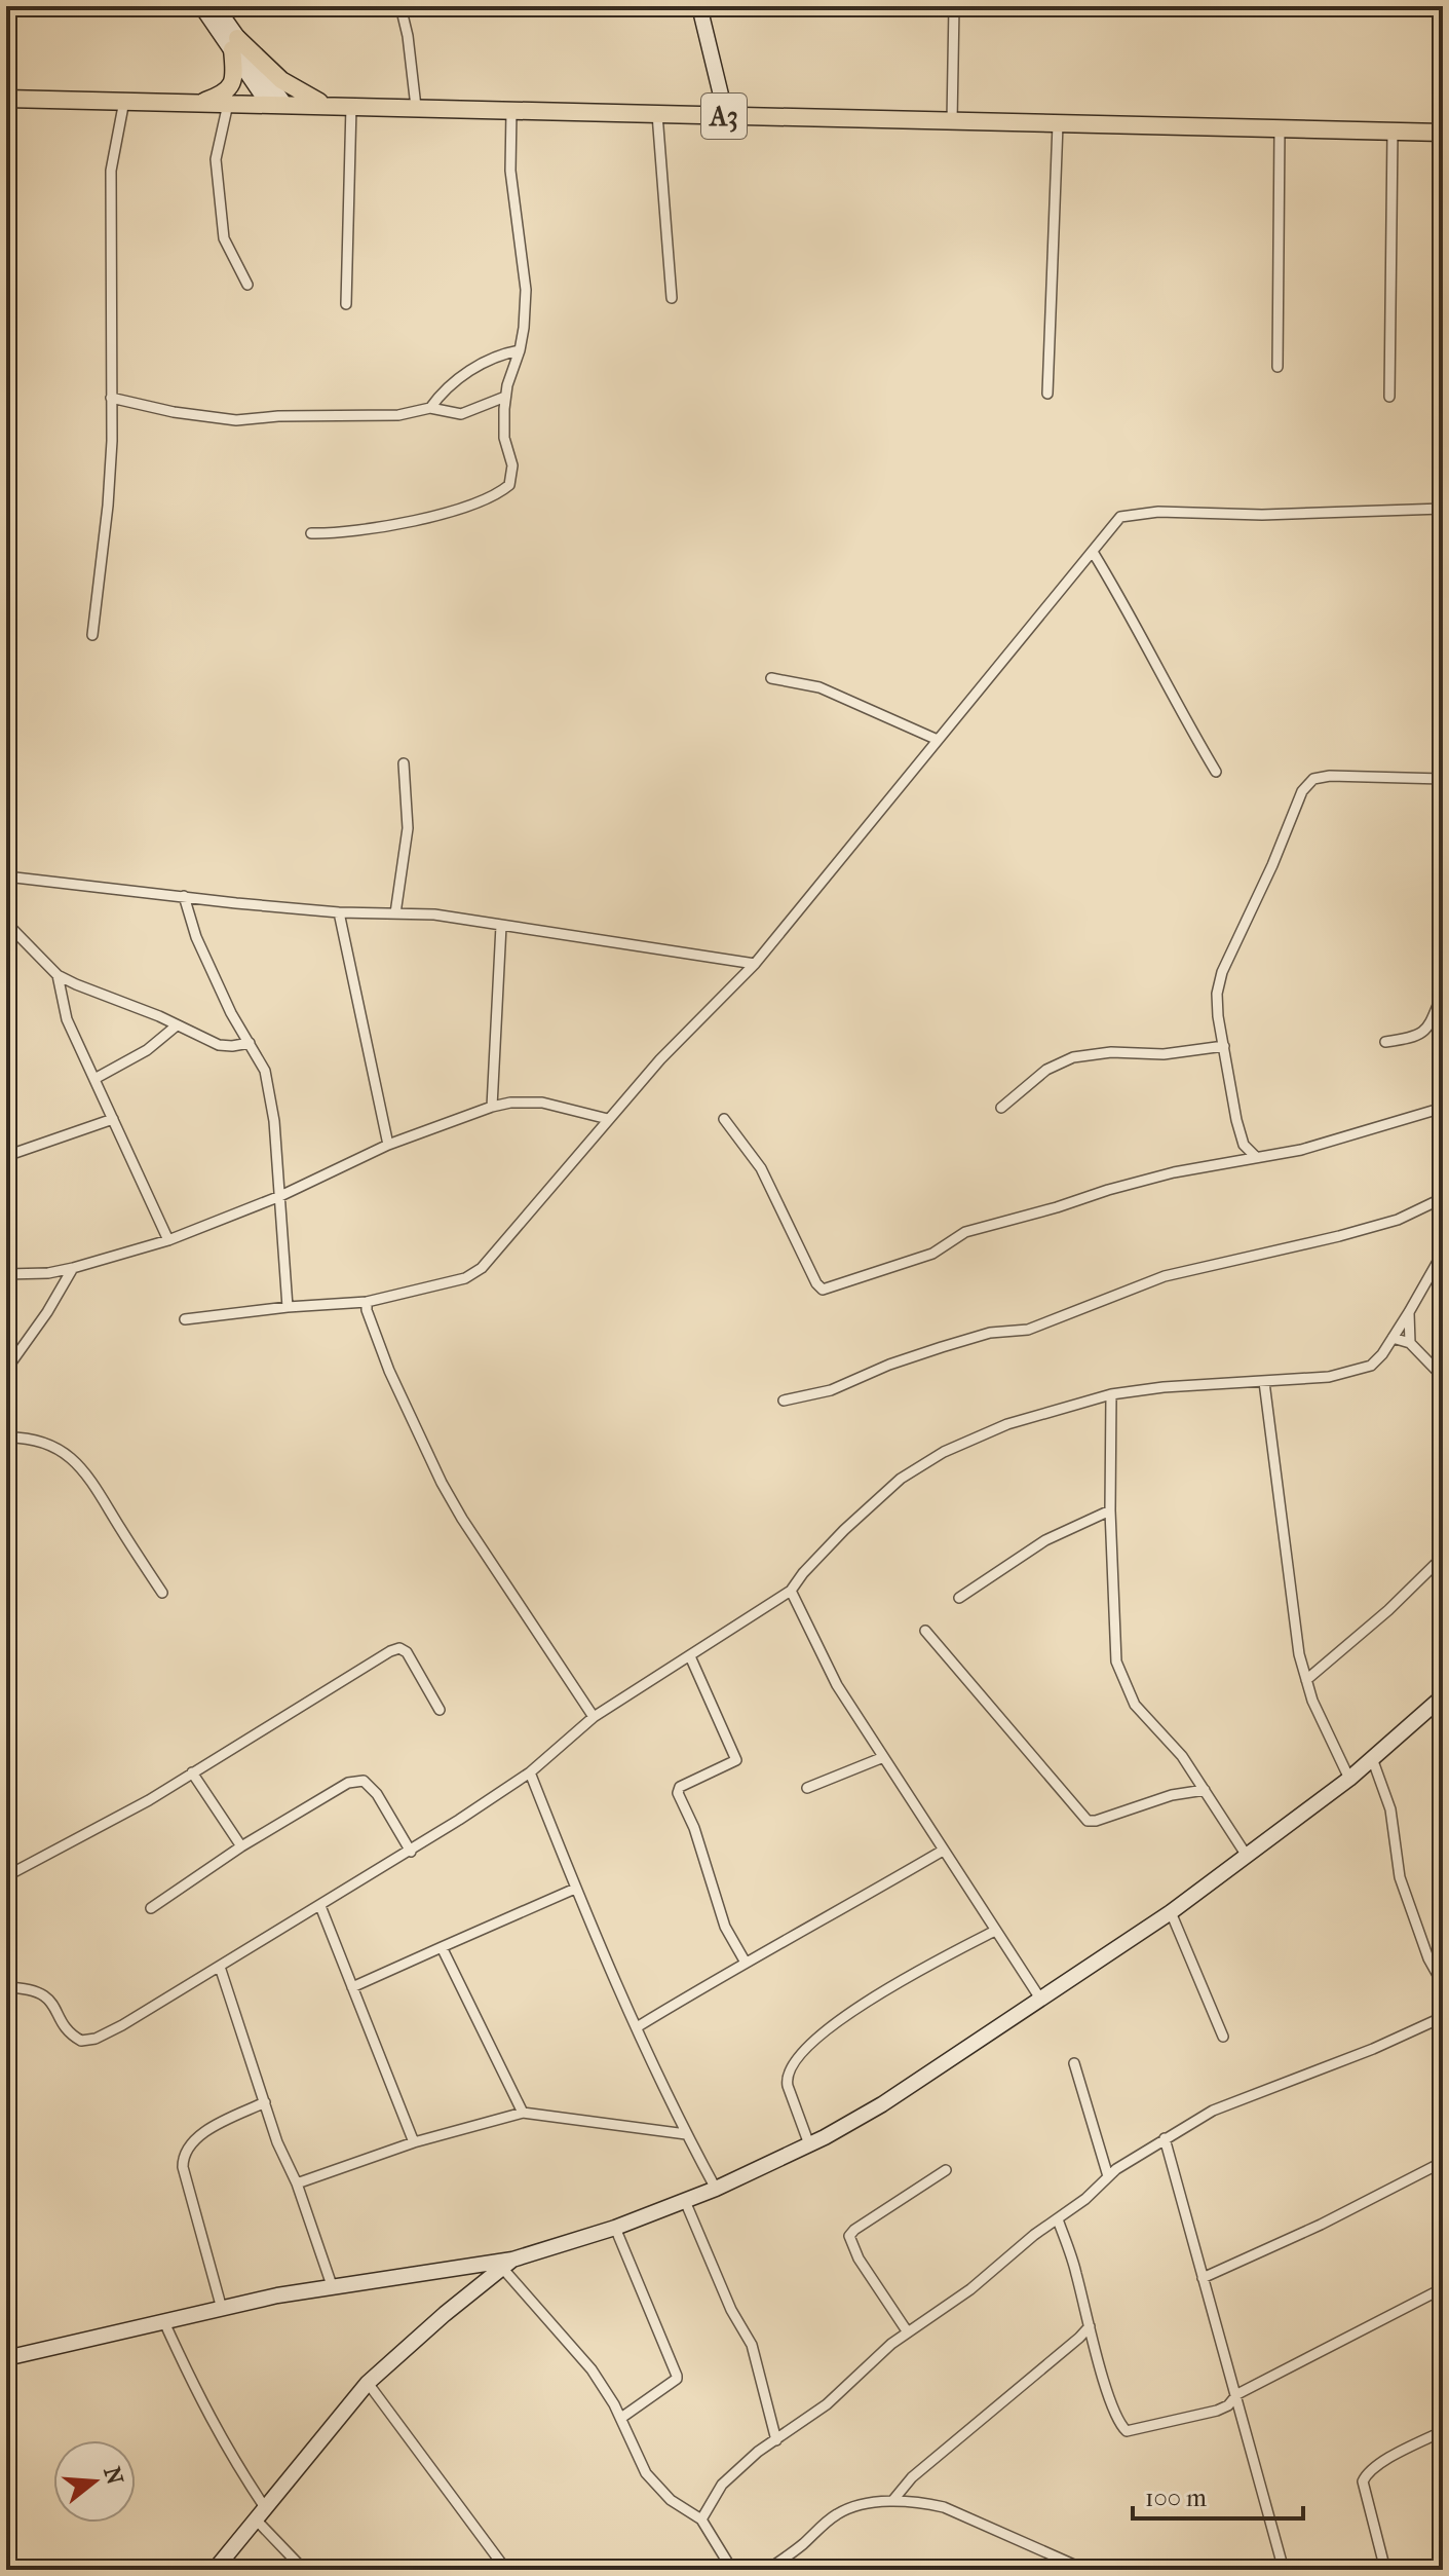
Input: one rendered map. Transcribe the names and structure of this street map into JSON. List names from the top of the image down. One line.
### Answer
{"streets":{"highway":["A3"]},"scale_bar":"100 m","north":"right"}
